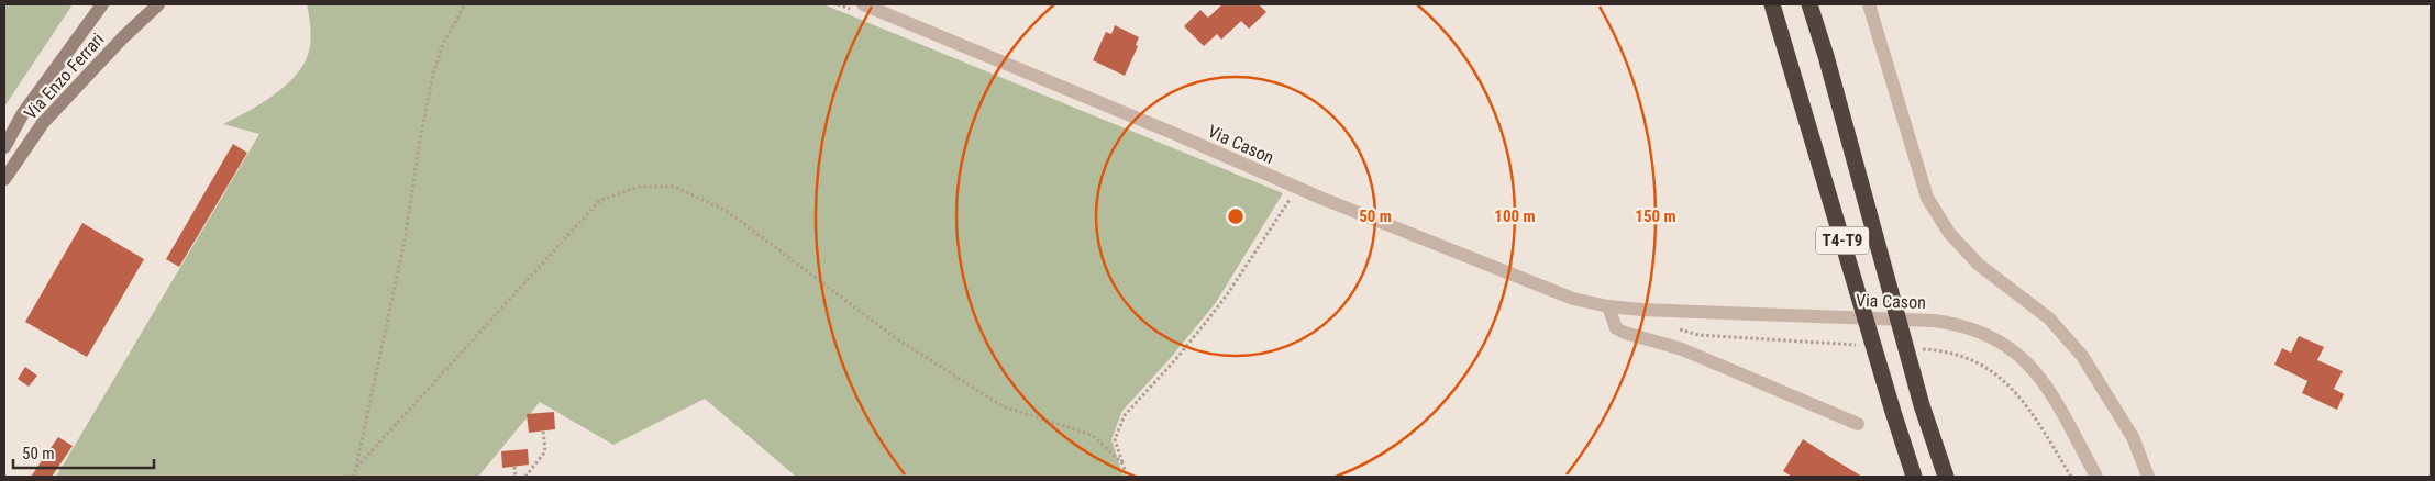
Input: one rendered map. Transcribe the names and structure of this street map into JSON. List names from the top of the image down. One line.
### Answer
{"streets":{"highway":["T4-T9"],"main road":["Via Enzo Ferrari"],"street":["Via Cason"]},"scale_bar":"50 m","rings":["50 m","100 m","150 m"]}
